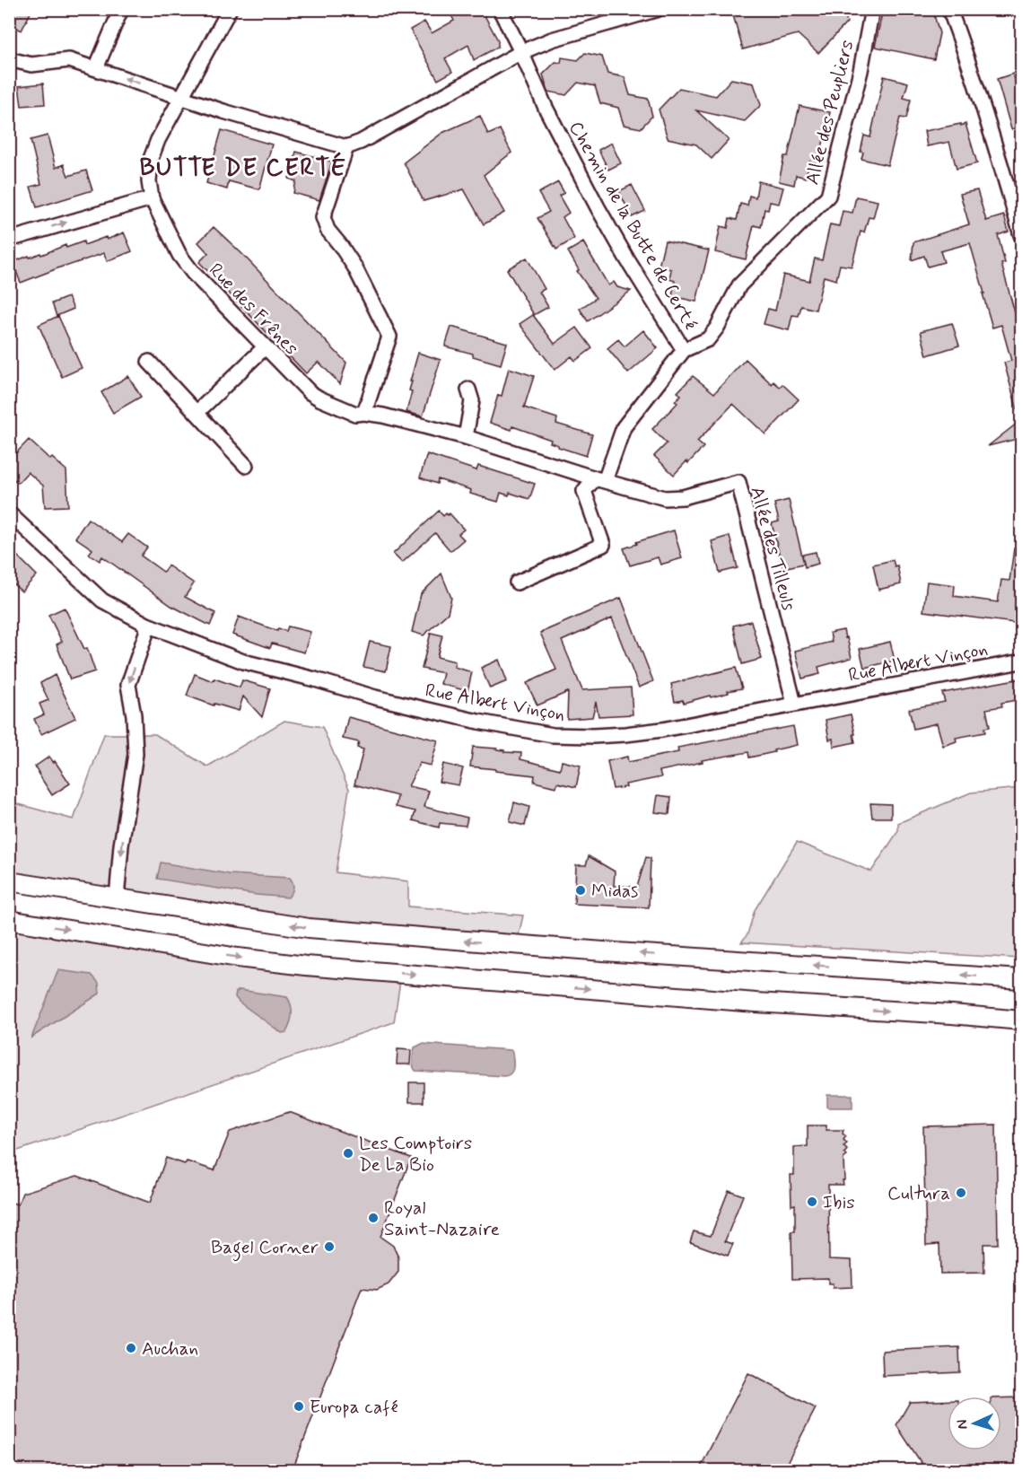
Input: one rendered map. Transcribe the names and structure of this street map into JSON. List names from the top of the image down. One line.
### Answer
{"streets":{"street":["Allée des Peupliers","Chemin de la Butte de Certé","Rue des Frênes","Allée des Tilleuls","Rue Albert Vinçon"]},"crossings":[["Allée des Peupliers","Chemin de la Butte de Certé"],["Chemin de la Butte de Certé","Rue des Frênes"],["Chemin de la Butte de Certé","Allée des Tilleuls"],["Rue des Frênes","Allée des Tilleuls"],["Allée des Tilleuls","Rue Albert Vinçon"]],"districts":["BUTTE DE CERTÉ"],"places":["Midas","Les Comptoirs De La Bio","Cultura","Ibis","Royal Saint-Nazaire","Bagel Corner","Auchan","Europa café"],"north":"left"}
